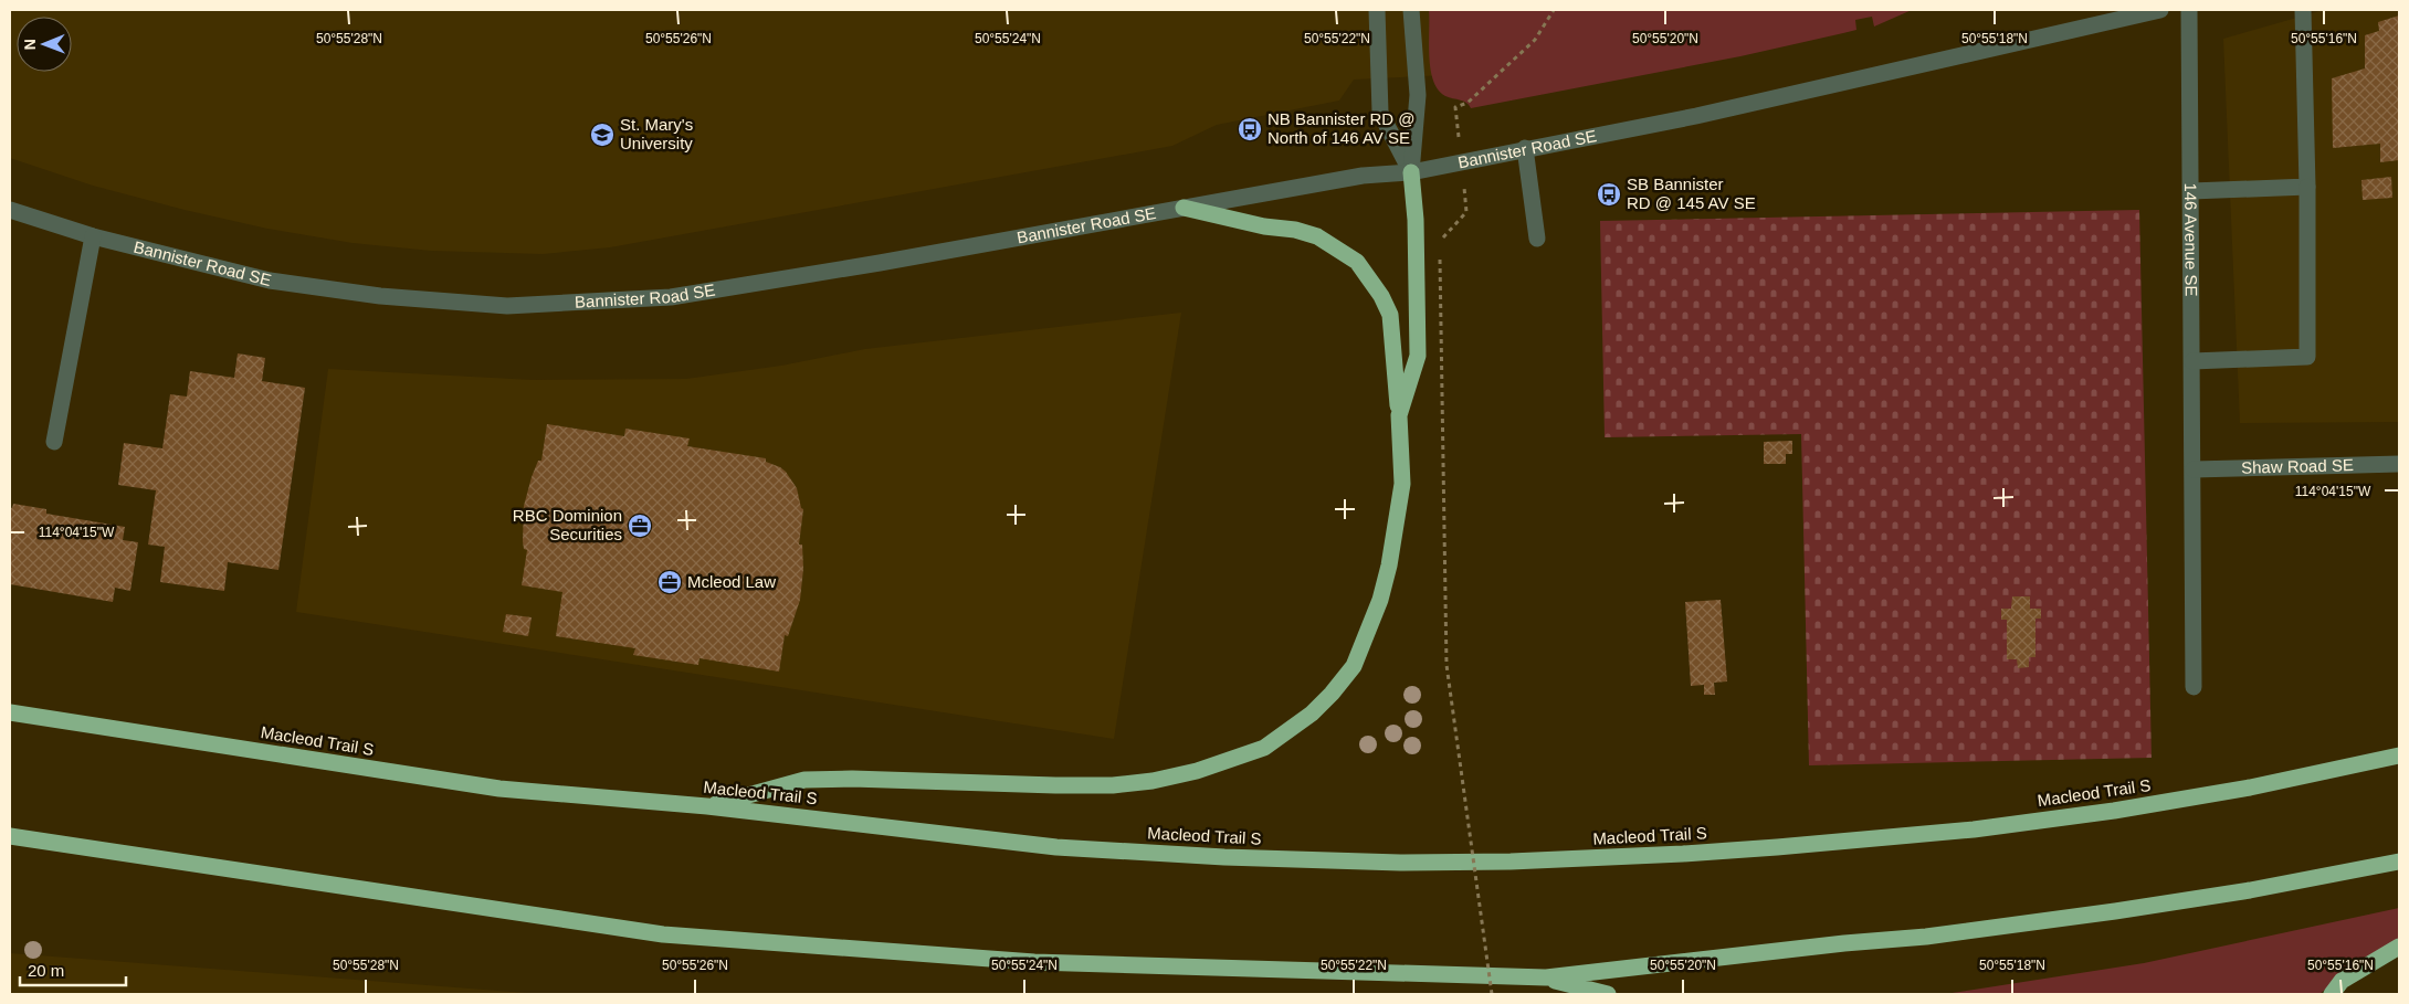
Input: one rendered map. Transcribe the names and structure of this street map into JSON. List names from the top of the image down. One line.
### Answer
{"streets":{"highway":["Macleod Trail S"],"street":["Bannister Road SE","146 Avenue SE","Shaw Road SE"]},"crossings":[["146 Avenue SE","Shaw Road SE"]],"places":{"bus stop":["NB Bannister RD @ North of 146 AV SE","SB Bannister RD @ 145 AV SE"],"school or university":["St. Mary's University"],"office":["RBC Dominion Securities","Mcleod Law"]},"scale_bar":"20 m","north":"left","coordinates":["50°55'28\"N","50°55'26\"N","50°55'24\"N","50°55'22\"N","50°55'20\"N","50°55'18\"N","50°55'16\"N","114°04'15\"W"]}
